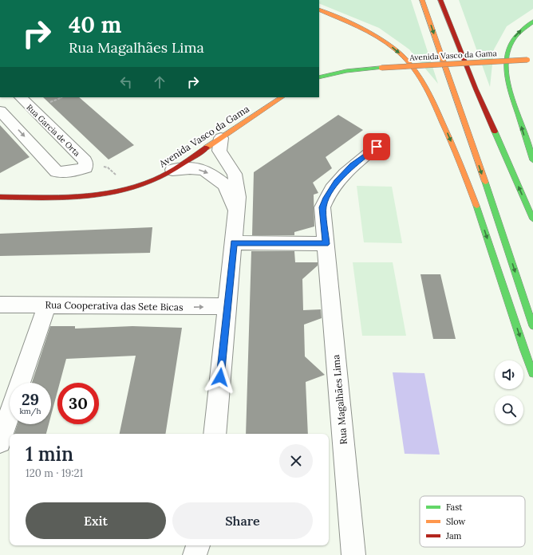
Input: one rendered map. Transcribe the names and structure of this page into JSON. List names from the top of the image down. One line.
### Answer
{"streets":{"main road":["Avenida Vasco da Gama"],"street":["Rua Garcia de Orta","Rua Cooperativa das Sete Bicas","Rua Magalhães Lima"]},"one_way":["Rua Garcia de Orta","Rua Cooperativa das Sete Bicas"],"legend":["Fast","Slow","Jam"],"page":{"turn":["40 m","Rua Magalhães Lima"],"speed":"29 km/h","limit":"30","heading":["1 min","120 m · 19:21"],"buttons":["Exit","Share"]}}
